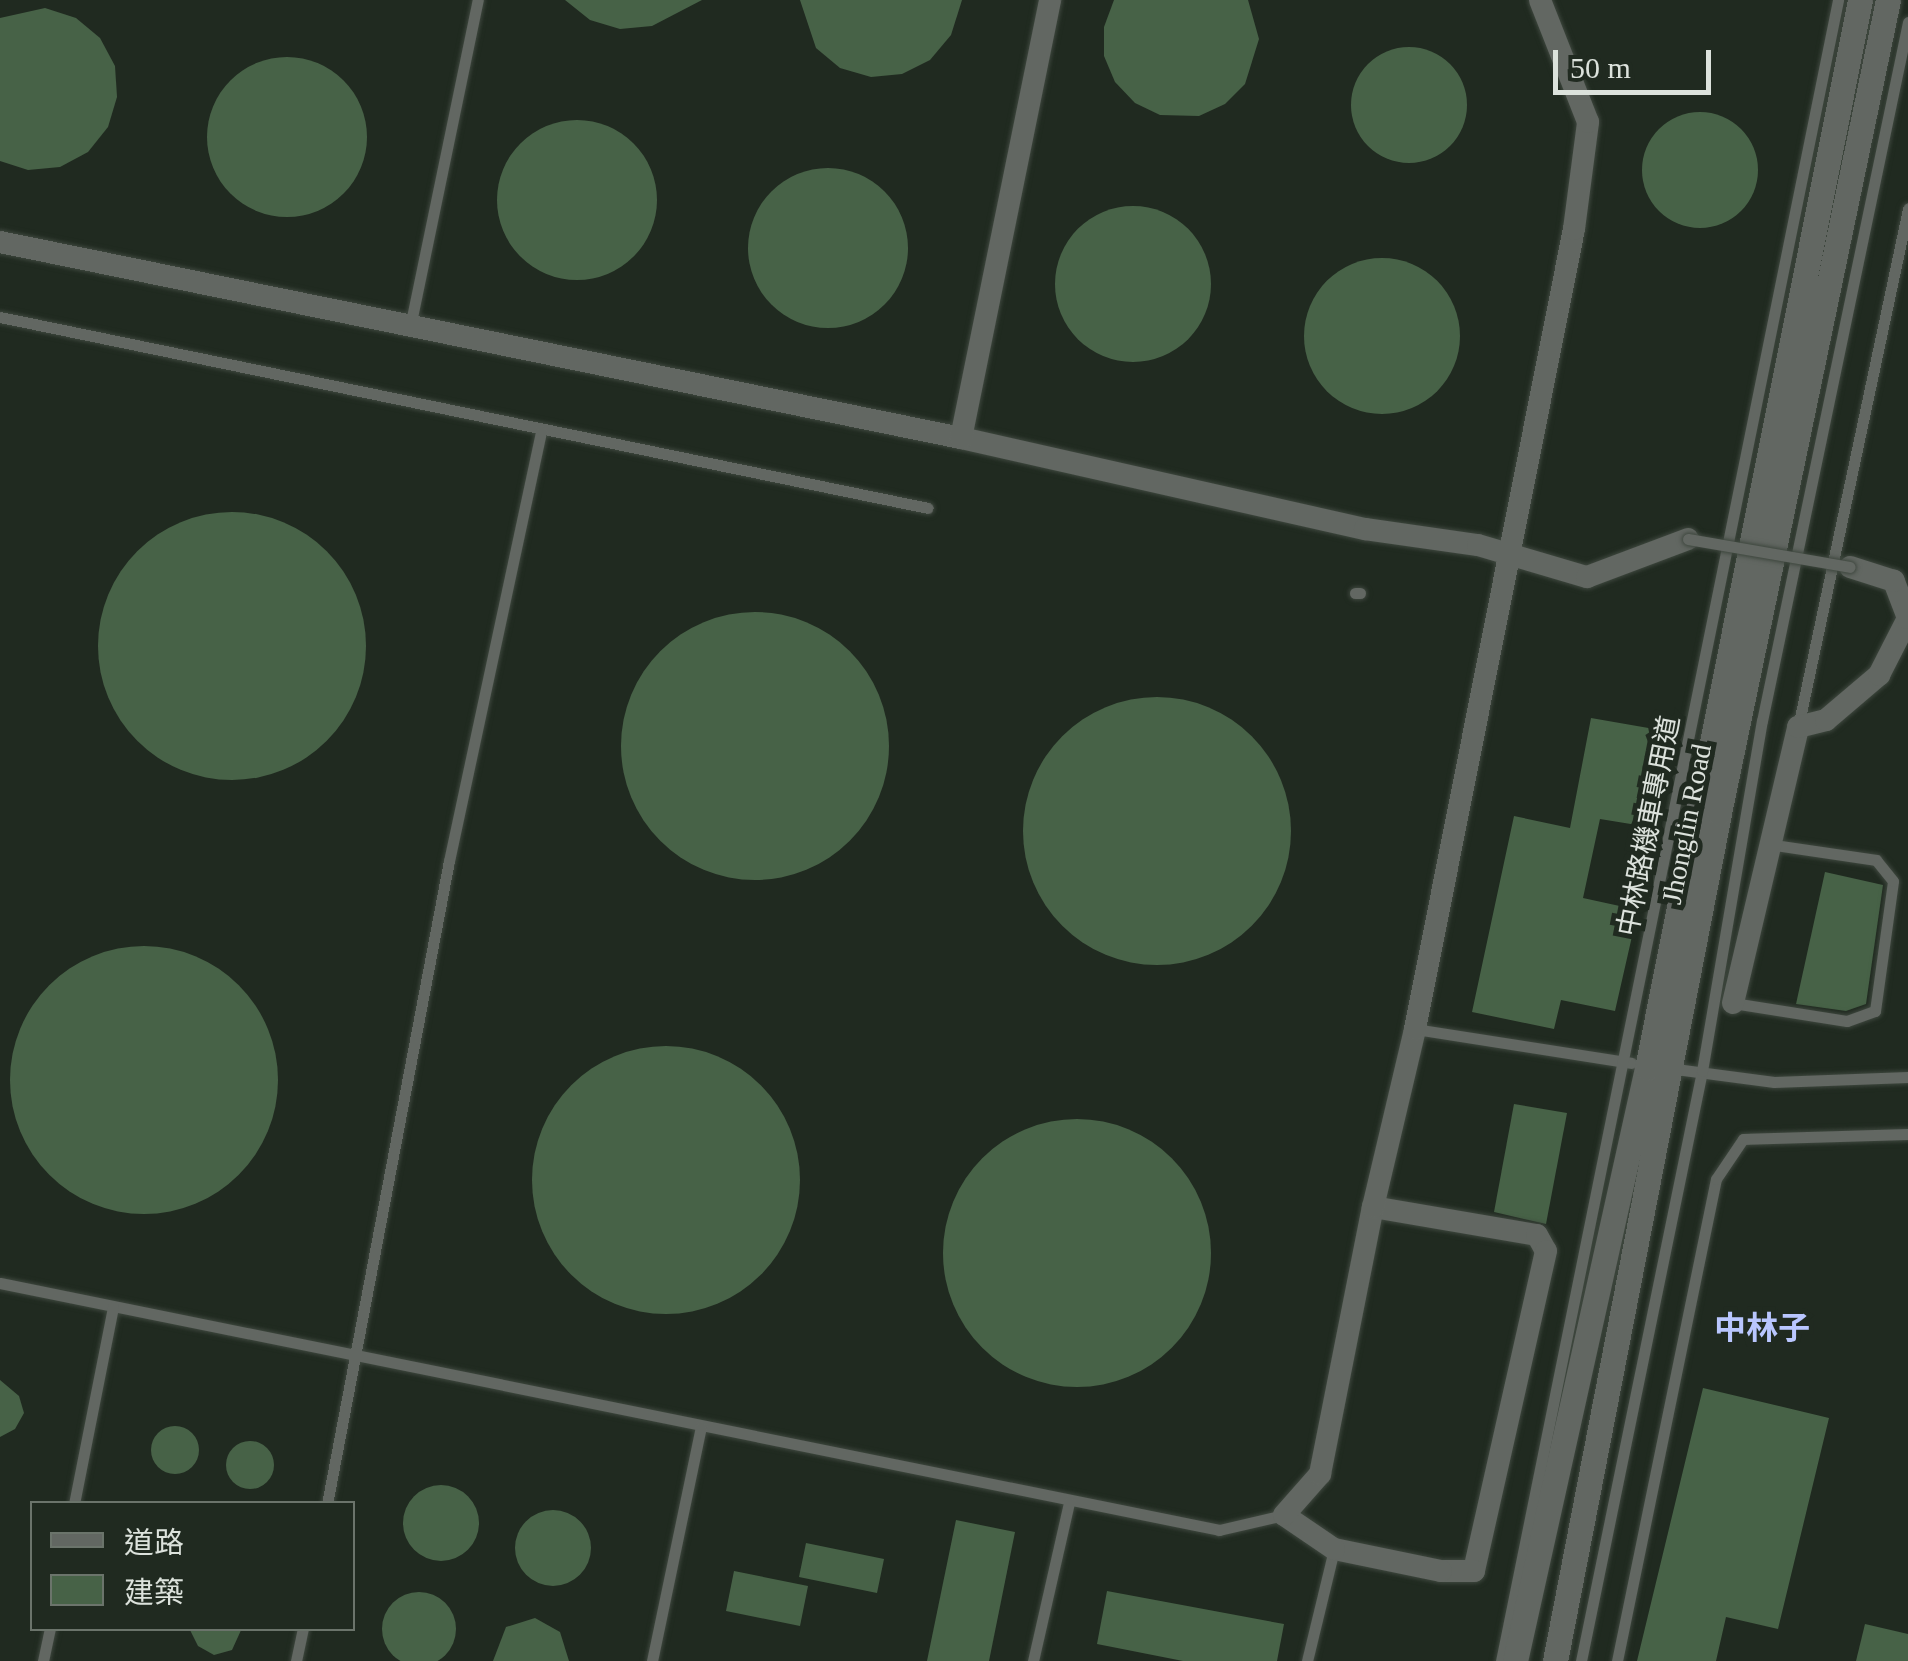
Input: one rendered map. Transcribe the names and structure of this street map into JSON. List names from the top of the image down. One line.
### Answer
{"streets":{"street":["Jhonglin Road"],"lane":["中林路機車專用道"]},"crossings":[["Jhonglin Road","中林路機車專用道"]],"districts":["中林子"],"legend":["道路","建築"],"scale_bar":"50 m"}
